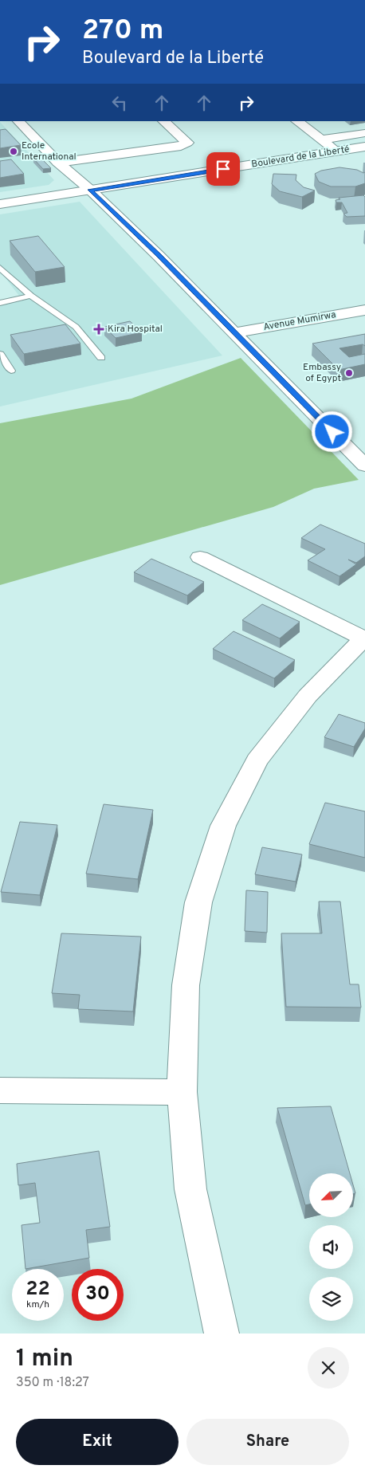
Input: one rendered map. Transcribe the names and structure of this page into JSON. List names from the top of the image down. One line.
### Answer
{"streets":{"main road":["Boulevard de la Liberté","Avenue Mumirwa"]},"places":{"other":["Ecole International","Embassy of Egypt"],"health":["Kira Hospital"]},"north":"bottom left","page":{"turn":["270 m","Boulevard de la Liberté"],"speed":"22 km/h","limit":"30","heading":["1 min","350 m · 18:27"],"buttons":["Exit","Share"]}}
